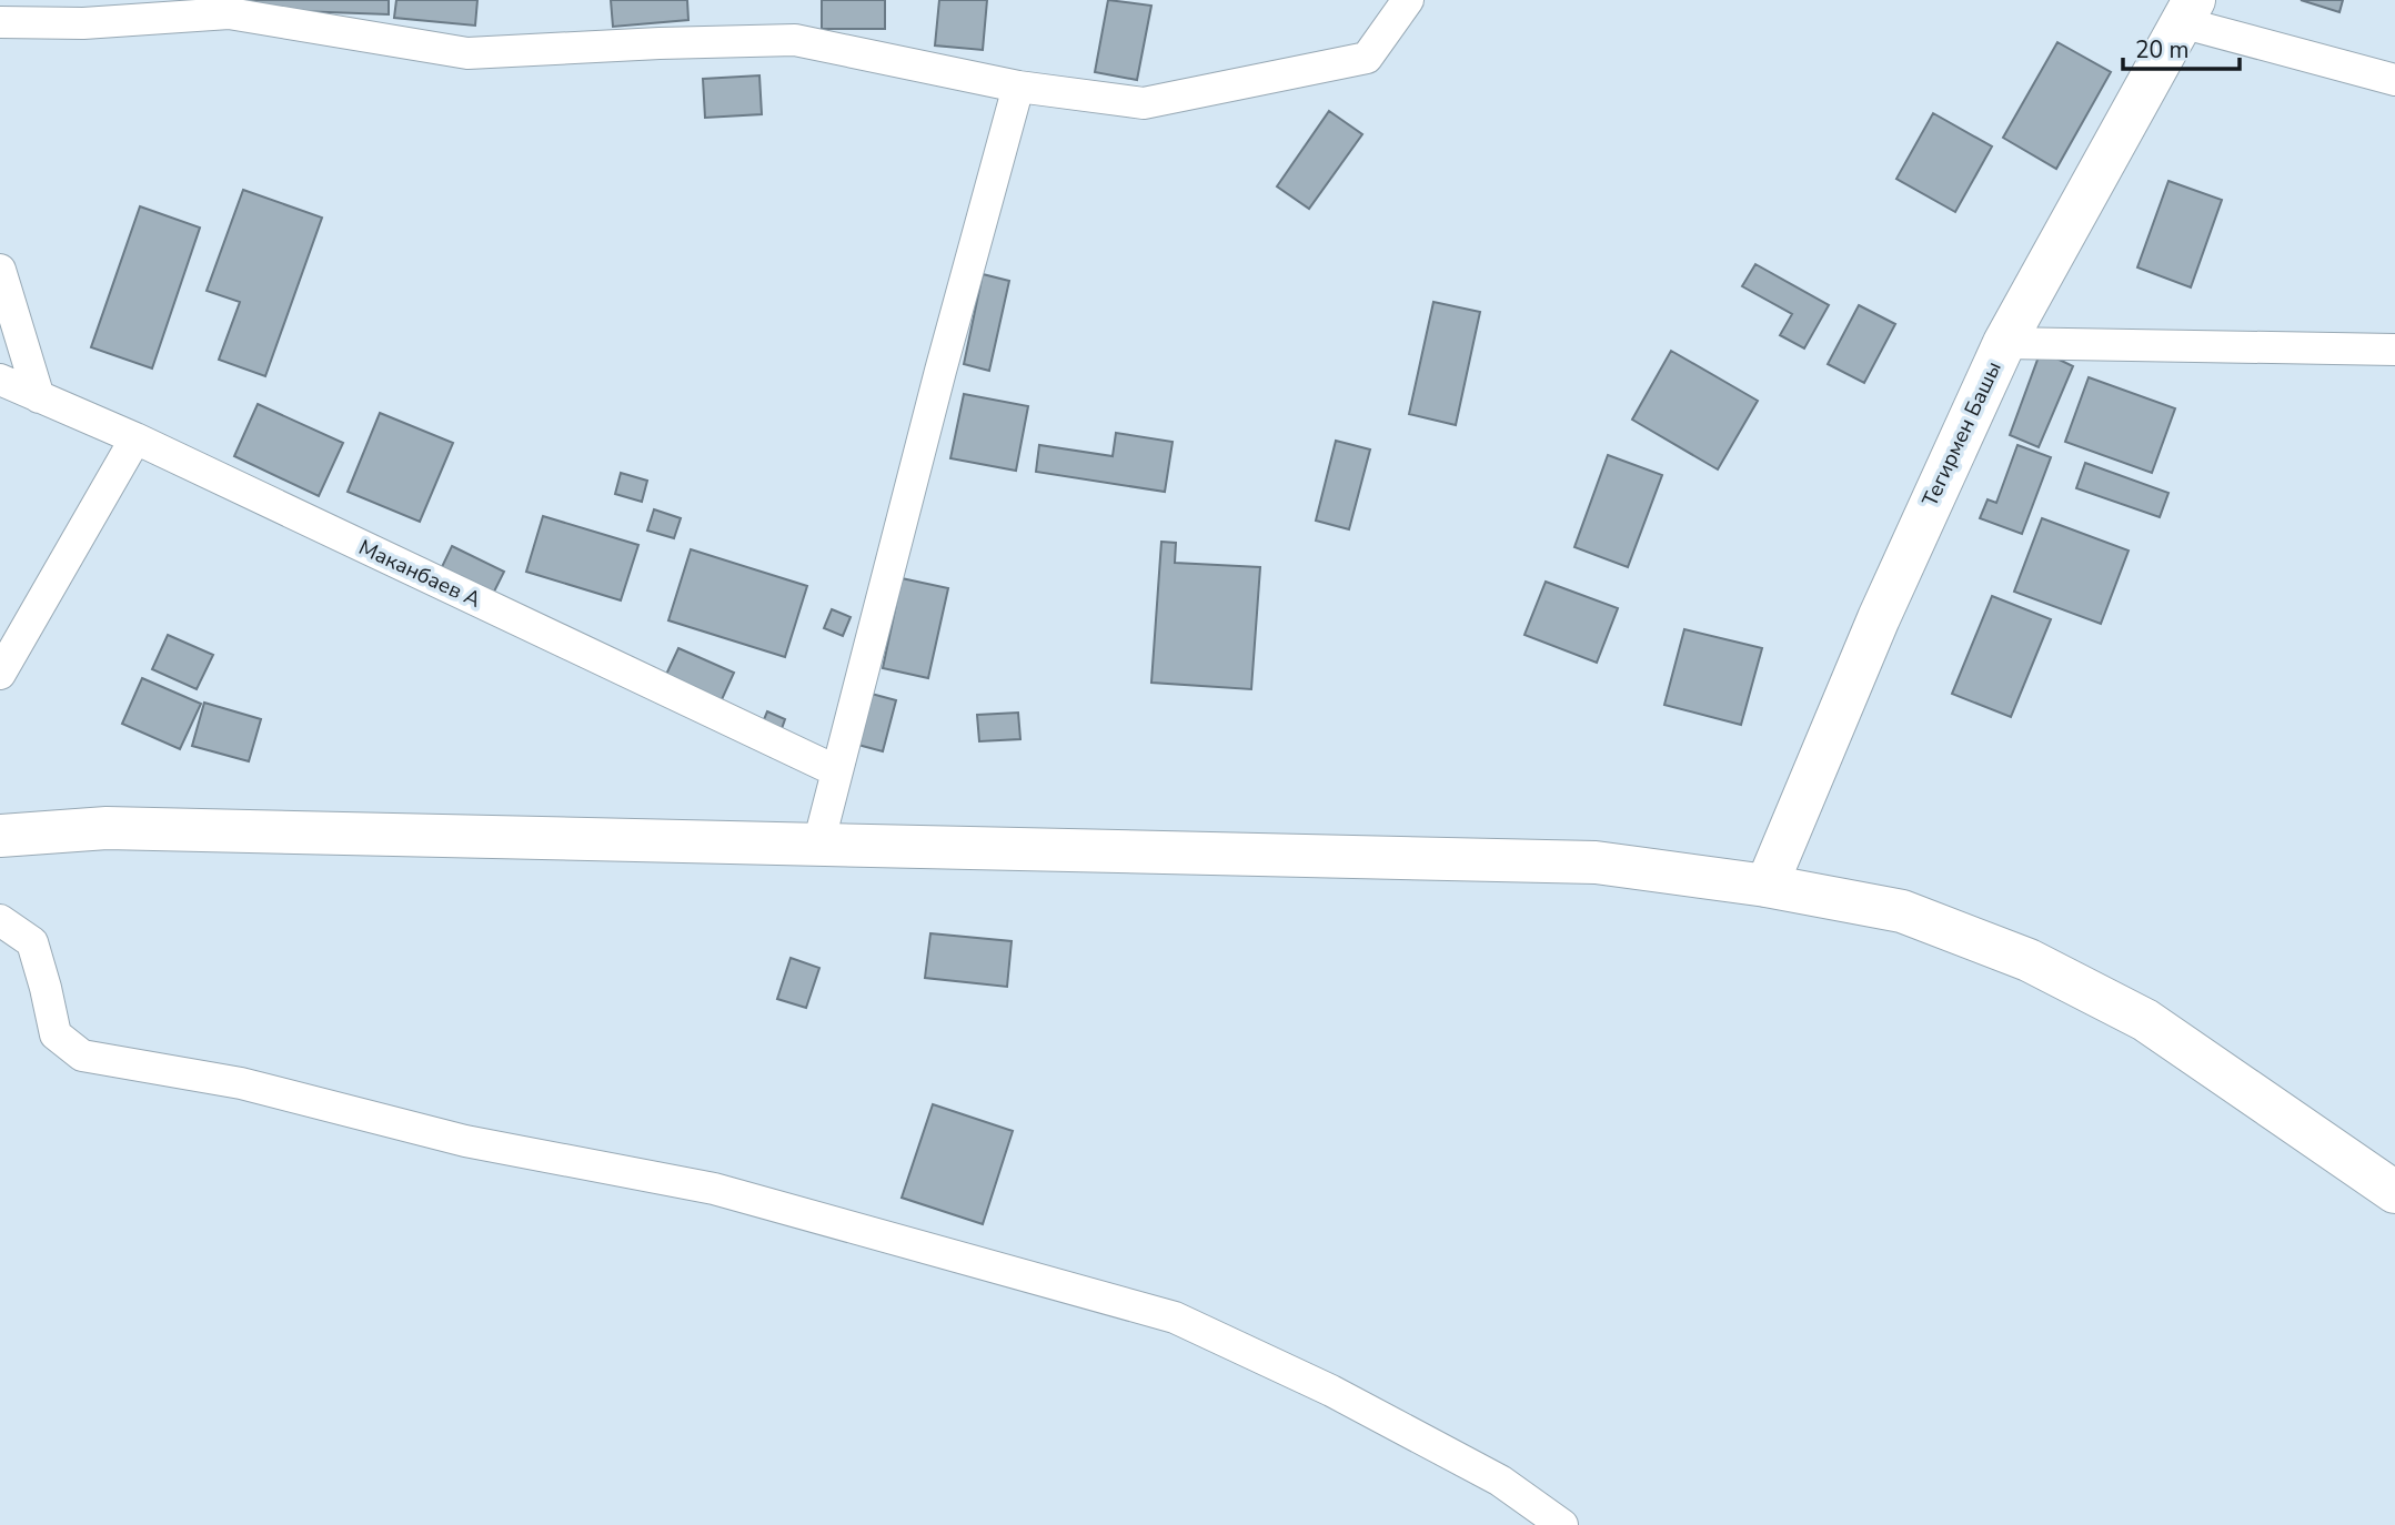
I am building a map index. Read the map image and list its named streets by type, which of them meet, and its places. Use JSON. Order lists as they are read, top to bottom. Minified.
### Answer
{"streets":{"main road":["Тегирмен Башы"],"street":["Маканбаев А"]},"scale_bar":"20 m"}
